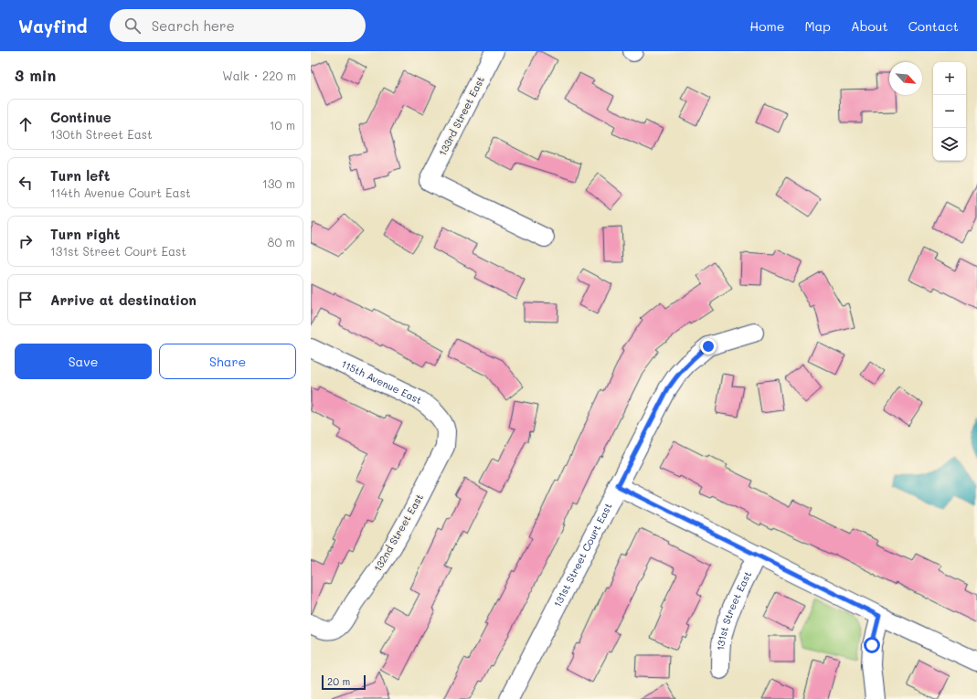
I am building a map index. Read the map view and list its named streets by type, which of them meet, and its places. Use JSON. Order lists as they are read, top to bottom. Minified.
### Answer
{"streets":{"street":["133rd Street East","115th Avenue East","132nd Street East","131st Street Court East","131st Street East"]},"crossings":[["115th Avenue East","132nd Street East"]],"scale_bar":"20 m","north":"bottom right","page":{"header":"Wayfind","search":"Search here","nav":["Home","Map","About","Contact"],"heading":["3 min","Walk · 220 m"],"map_buttons":["+","−"],"list":[["Continue","130th Street East","10 m"],["Turn left","114th Avenue Court East","130 m"],["Turn right","131st Street Court East","80 m"],"Arrive at destination"],"buttons":["Save","Share"],"scale":"20 m"}}
